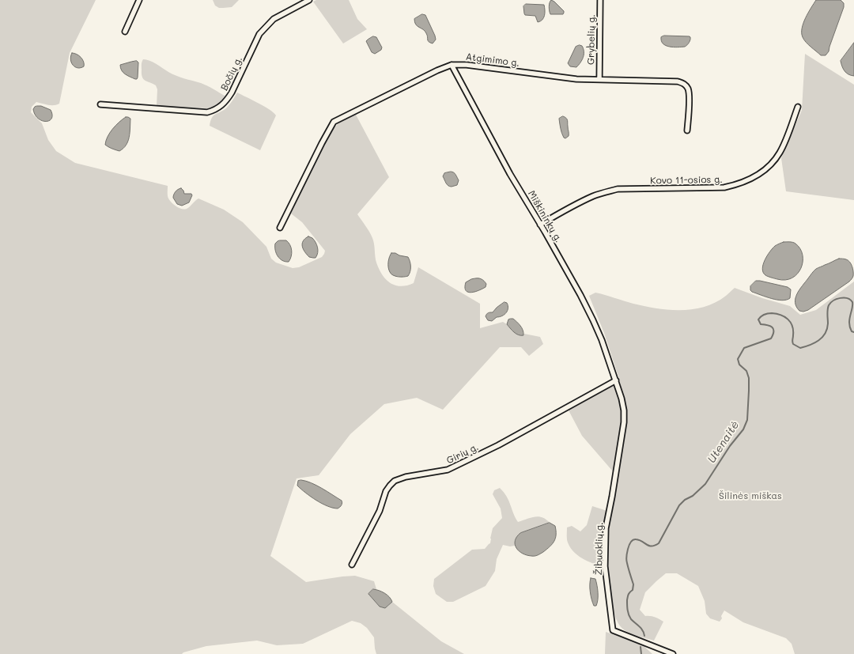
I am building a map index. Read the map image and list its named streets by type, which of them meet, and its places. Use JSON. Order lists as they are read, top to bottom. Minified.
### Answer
{"streets":{"street":["Grybelių g.","Atgimimo g.","Bočių g.","Kovo 11-osios g.","Miškininkų g.","Girių g.","Žibuoklių g."]},"crossings":[["Grybelių g.","Atgimimo g."],["Atgimimo g.","Miškininkų g."],["Kovo 11-osios g.","Miškininkų g."],["Miškininkų g.","Girių g."],["Miškininkų g.","Žibuoklių g."],["Girių g.","Žibuoklių g."]],"water":["Utenaitė"],"parks":["Šilinės miškas"]}
